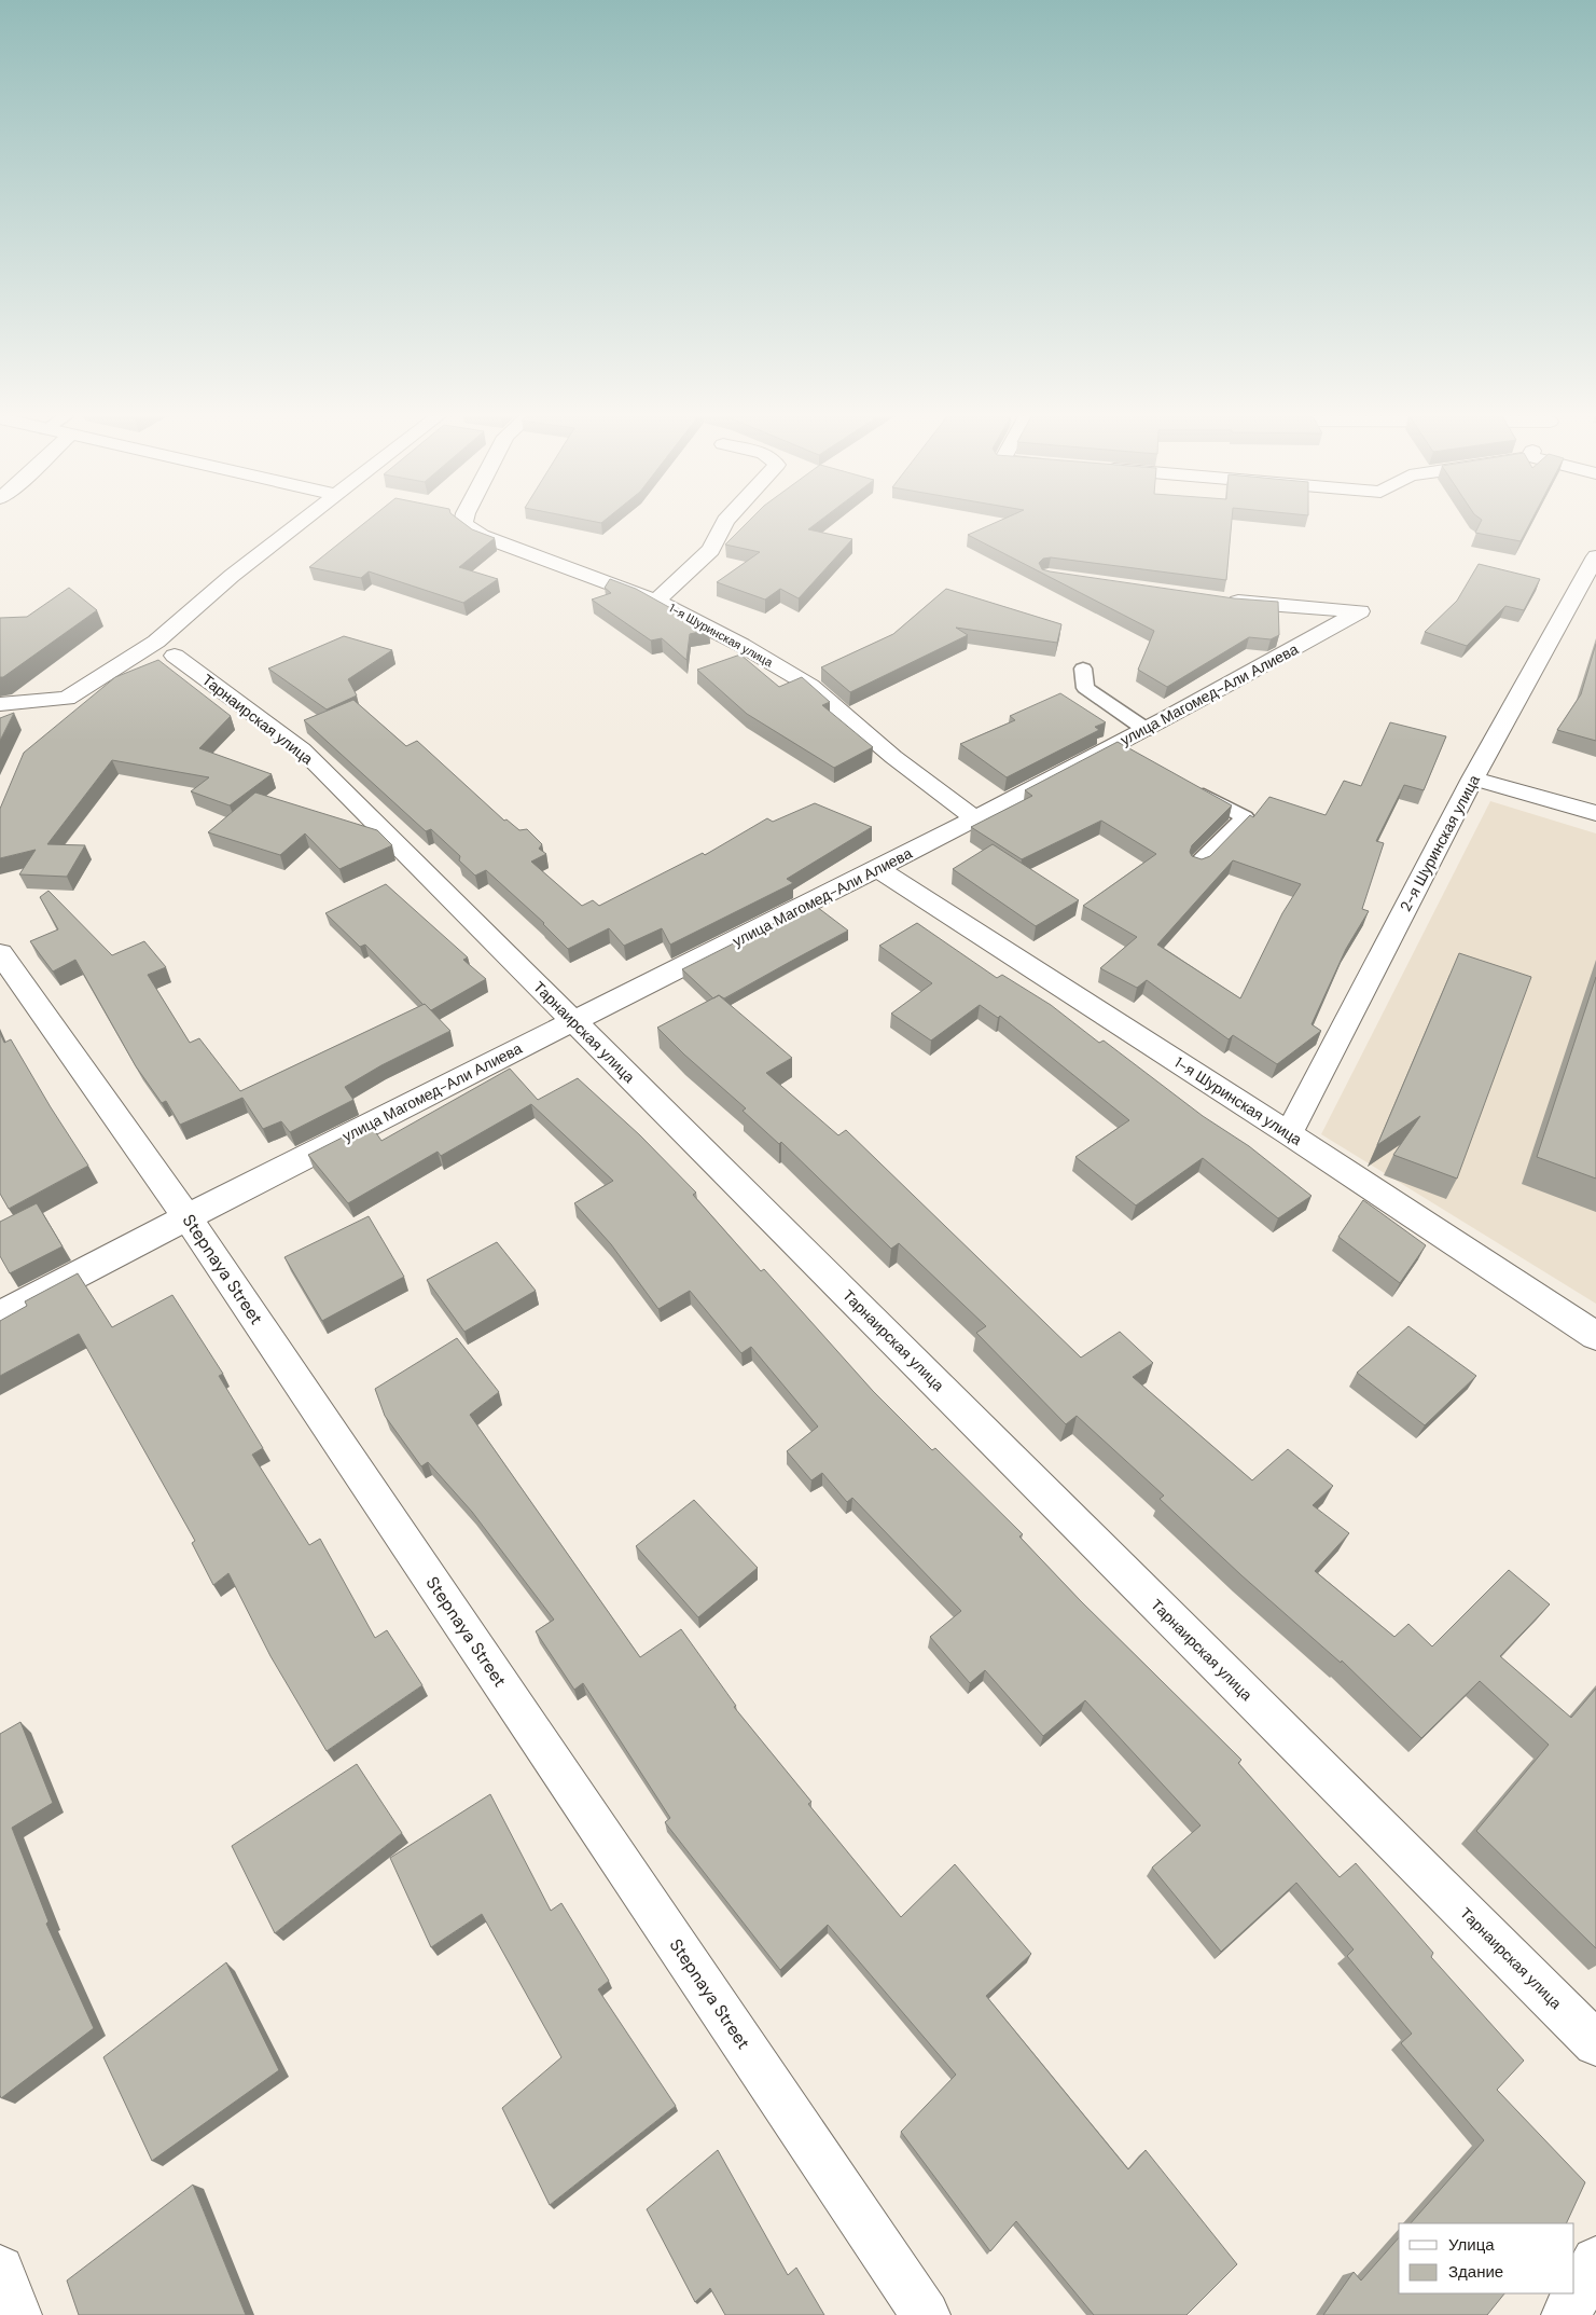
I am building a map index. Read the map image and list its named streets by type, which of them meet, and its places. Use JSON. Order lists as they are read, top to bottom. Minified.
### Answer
{"streets":{"street":["1-я Шуринская улица","улица Магомед-Али Алиева","Тарнаирская улица","2-я Шуринская улица","Stepnaya Street"]},"crossings":[["1-я Шуринская улица","улица Магомед-Али Алиева"],["1-я Шуринская улица","2-я Шуринская улица"],["улица Магомед-Али Алиева","Тарнаирская улица"],["улица Магомед-Али Алиева","Stepnaya Street"]],"legend":["Улица","Здание"]}
